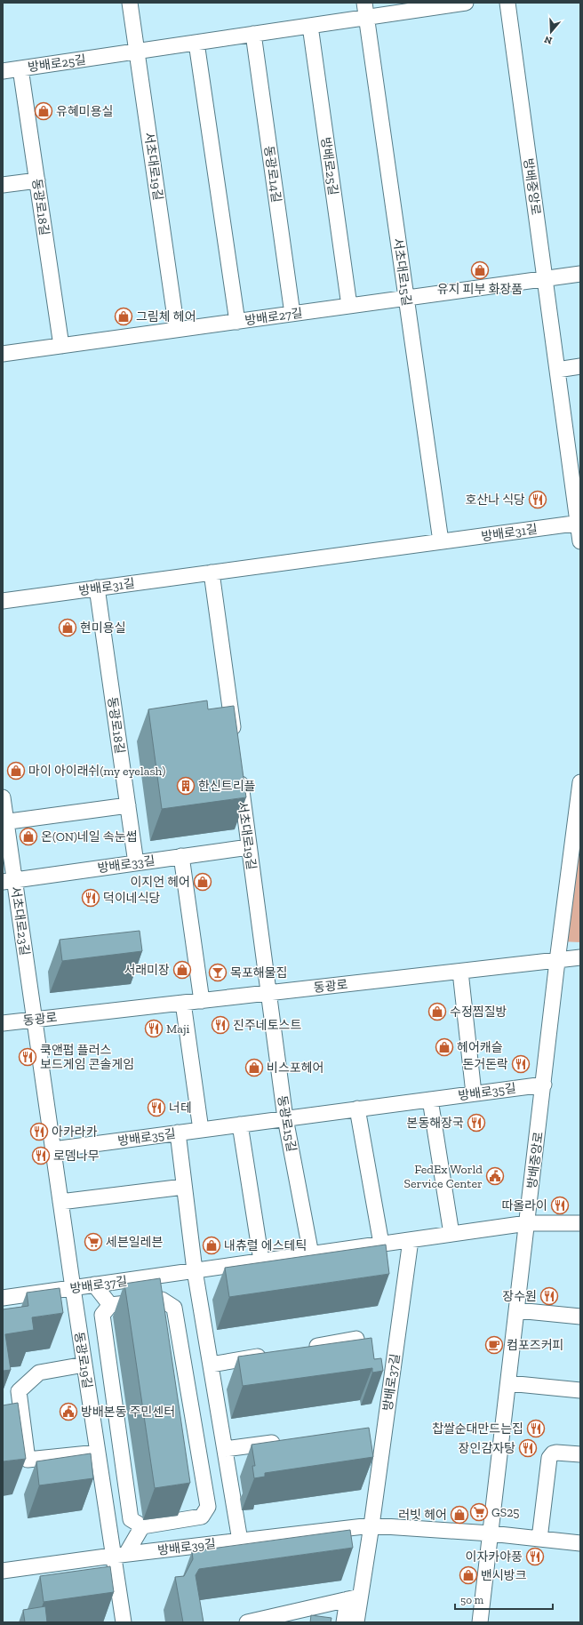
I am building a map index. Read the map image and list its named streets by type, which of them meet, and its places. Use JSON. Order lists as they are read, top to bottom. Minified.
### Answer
{"streets":{"street":["방배로25길","서초대로19길","동광로14길","방배중앙로","동광로18길","서초대로15길","방배로27길","방배로31길","방배로33길","서초대로23길","동광로","방배로35길","동광로15길","방배로37길","동광로19길","방배로39길"]},"crossings":[["방배로25길","서초대로19길"],["방배로25길","동광로14길"],["방배로25길","동광로18길"],["방배로25길","서초대로15길"],["방배로25길","방배로27길"],["서초대로19길","방배로27길"],["서초대로19길","방배로33길"],["서초대로19길","동광로"],["서초대로19길","동광로15길"],["동광로14길","방배로27길"],["방배중앙로","방배로27길"],["방배중앙로","방배로31길"],["방배중앙로","동광로"],["방배중앙로","방배로35길"],["방배중앙로","방배로37길"],["방배중앙로","방배로39길"],["동광로18길","방배로27길"],["동광로18길","방배로31길"],["동광로18길","방배로33길"],["서초대로15길","방배로27길"],["서초대로15길","방배로31길"],["방배로33길","서초대로23길"],["서초대로23길","동광로"],["서초대로23길","동광로19길"],["동광로","동광로15길"],["동광로","동광로19길"],["방배로35길","동광로15길"],["방배로35길","동광로19길"],["동광로15길","방배로37길"],["방배로37길","동광로19길"],["방배로37길","방배로39길"],["동광로19길","방배로39길"]],"places":{"shop":["유혜미용실","유지 피부 화장품","그림체 헤어","현미용실","마이 아이래쉬(my eyelash)","온(ON)네일 속눈썹","이지언 헤어","서래미장","수정찜질방","헤어캐슬","비스포헤어","내츄럴 에스테틱","러빗 헤어","밴시방크"],"restaurant":["호산나 식당","덕이네식당","진주네토스트","Maji","쿡앤펍 플러스 보드게임 콘솔게임","돈거돈락","너테","본동해장국","아카라카","로뎀나무","따올라이","장수원","찹쌀순대만드는집","장인감자탕","이자카야풍"],"building":["한신트리플"],"bar":["목포해물집"],"public building":["FedEx World Service Center","방배본동 주민센터"],"supermarket":["세븐일레븐","GS25"],"cafe":["컴포즈커피"]},"scale_bar":"50 m","north":"bottom"}
